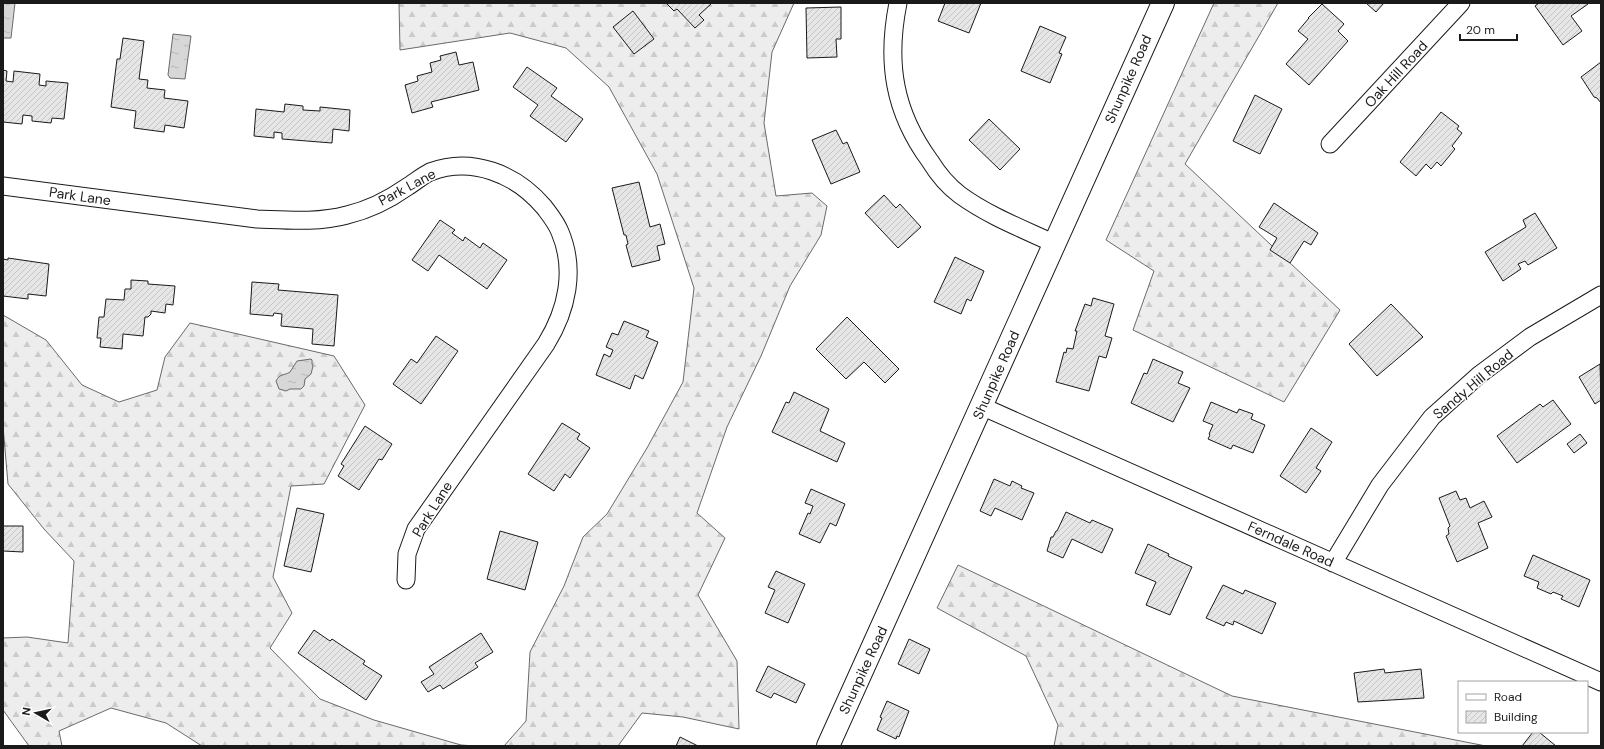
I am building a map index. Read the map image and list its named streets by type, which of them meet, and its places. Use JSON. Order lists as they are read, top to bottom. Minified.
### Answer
{"streets":{"main road":["Shunpike Road"],"street":["Oak Hill Road","Park Lane","Sandy Hill Road","Ferndale Road"]},"crossings":[["Shunpike Road","Ferndale Road"],["Sandy Hill Road","Ferndale Road"]],"legend":["Road","Building"],"scale_bar":"20 m","north":"left"}
